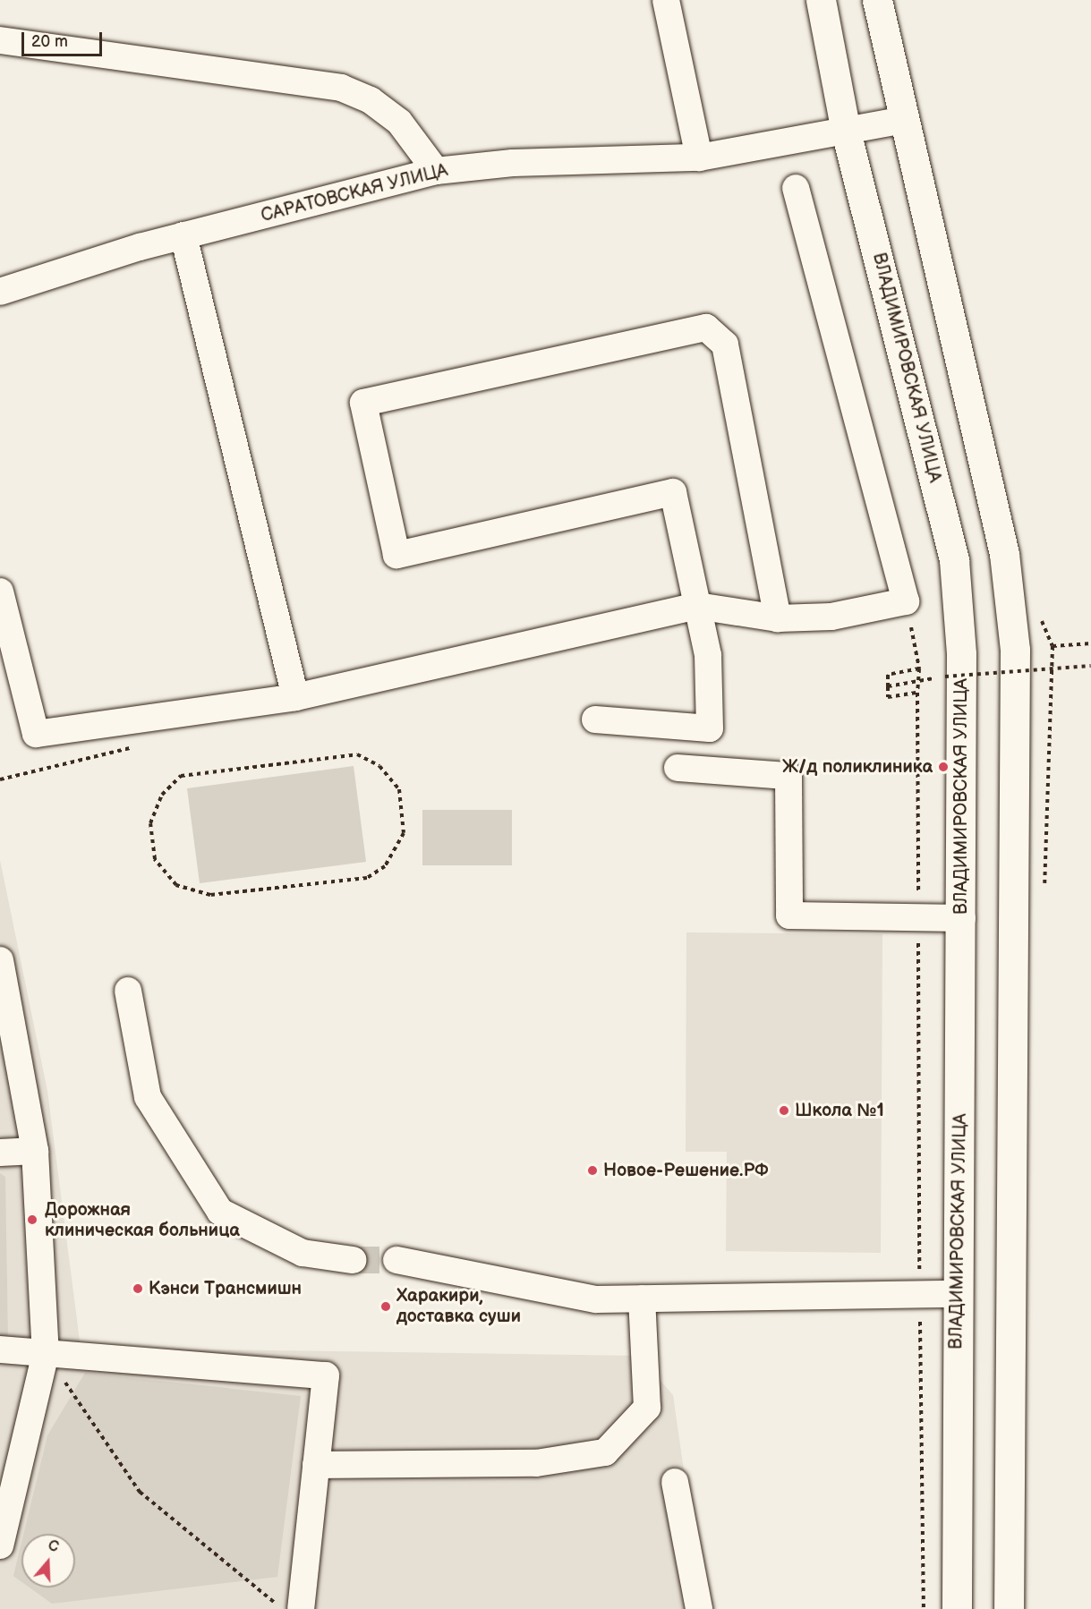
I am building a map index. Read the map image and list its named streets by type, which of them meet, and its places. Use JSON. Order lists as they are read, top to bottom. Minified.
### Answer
{"streets":{"main road":["ВЛАДИМИРОВСКАЯ УЛИЦА"],"street":["САРАТОВСКАЯ УЛИЦА"]},"crossings":[["САРАТОВСКАЯ УЛИЦА","ВЛАДИМИРОВСКАЯ УЛИЦА"]],"places":["Ж/д поликлиника","Школа №1","Новое-Решение.РФ","Дорожная клиническая больница","Кэнси Трансмишн","Харакири, доставка суши"],"scale_bar":"20 m","north":"top"}
